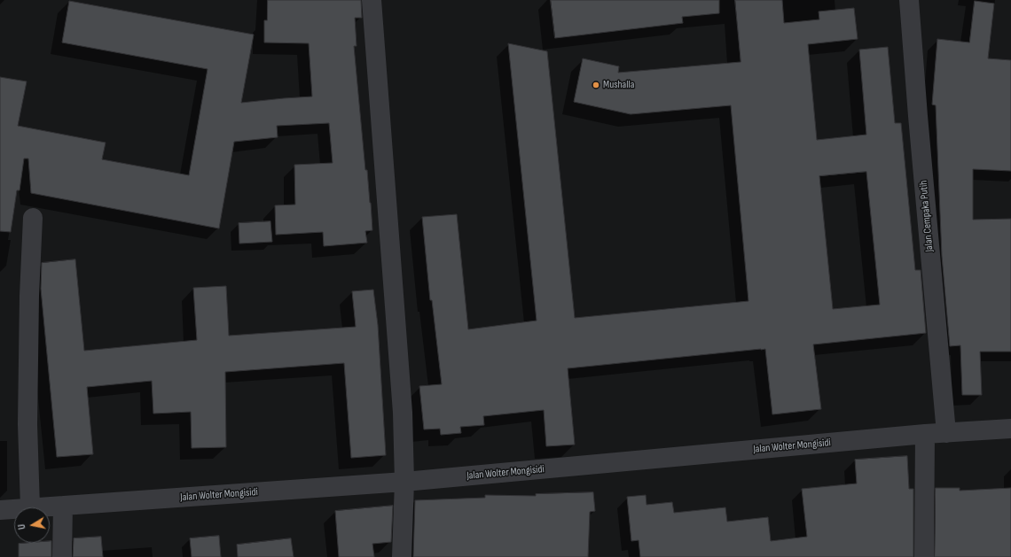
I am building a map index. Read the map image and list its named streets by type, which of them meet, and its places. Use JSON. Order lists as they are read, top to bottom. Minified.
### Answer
{"streets":{"street":["Jalan Cempaka Putih","Jalan Wolter Mongisidi"]},"crossings":[["Jalan Cempaka Putih","Jalan Wolter Mongisidi"]],"places":["Mushalla"],"north":"left"}
